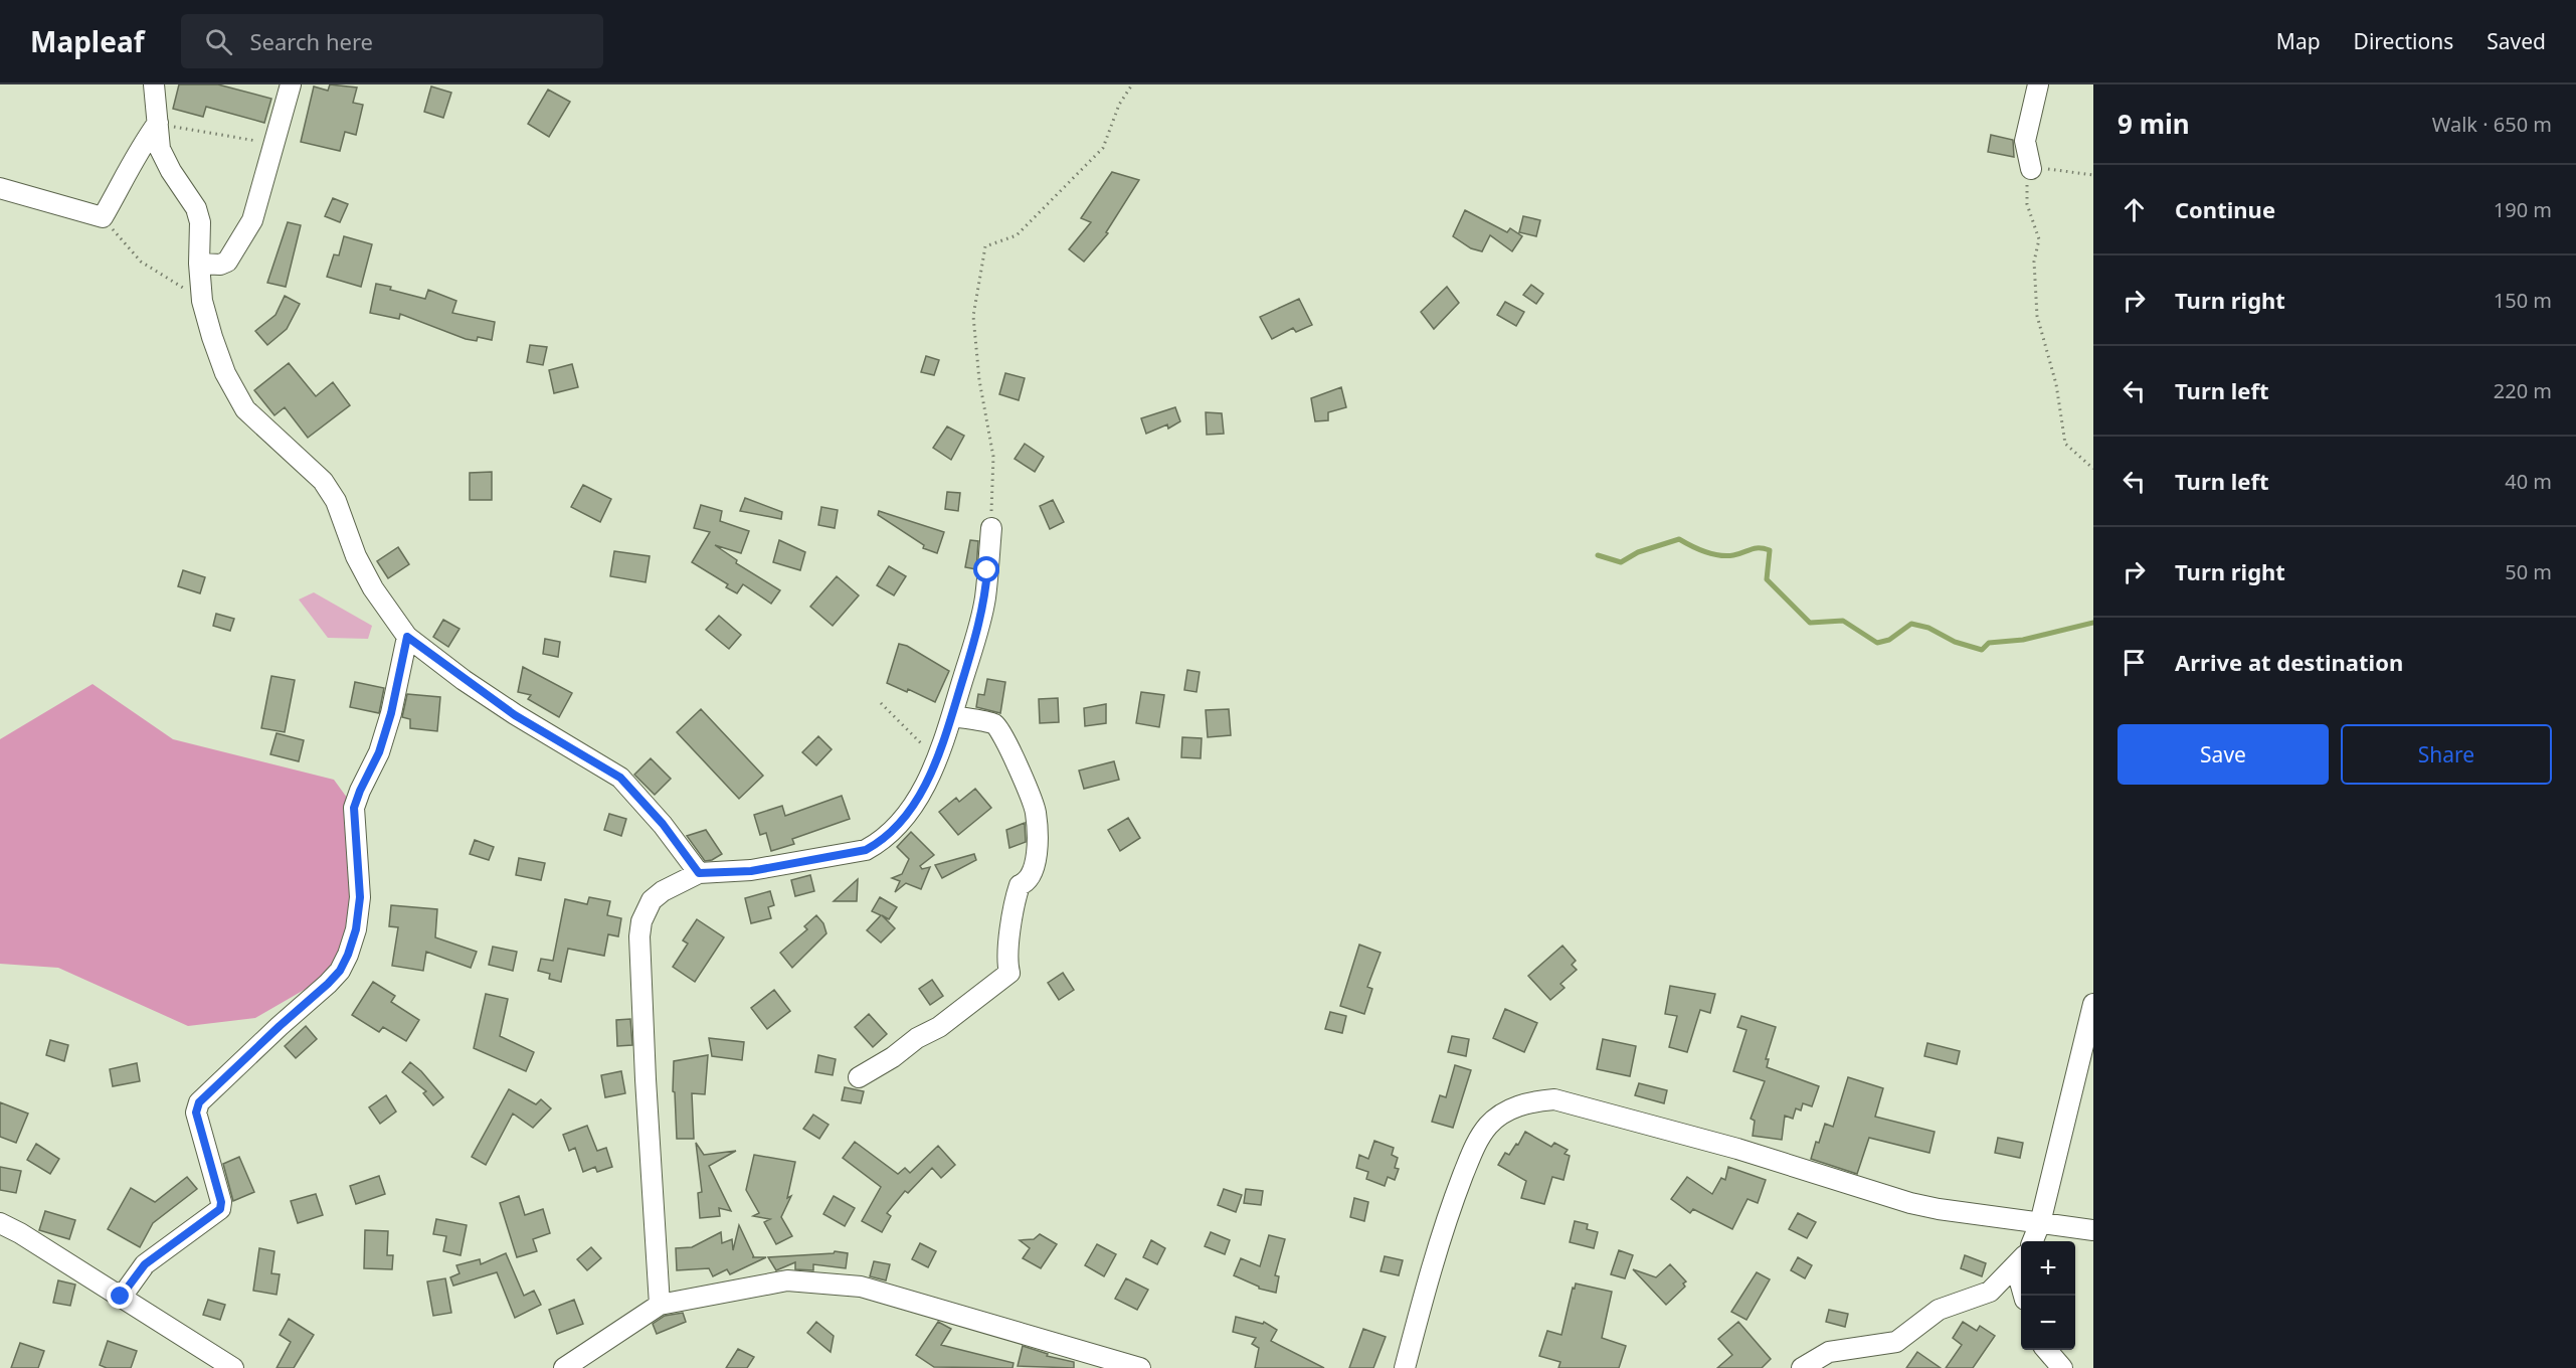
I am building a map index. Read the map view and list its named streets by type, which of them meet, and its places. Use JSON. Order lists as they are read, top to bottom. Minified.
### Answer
{"page":{"header":"Mapleaf","search":"Search here","nav":["Map","Directions","Saved"],"heading":["9 min","Walk · 650 m"],"list":[["Continue","190 m"],["Turn right","150 m"],["Turn left","220 m"],["Turn left","40 m"],["Turn right","50 m"],"Arrive at destination"],"buttons":["Save","Share"],"map_buttons":["+","−"]}}
